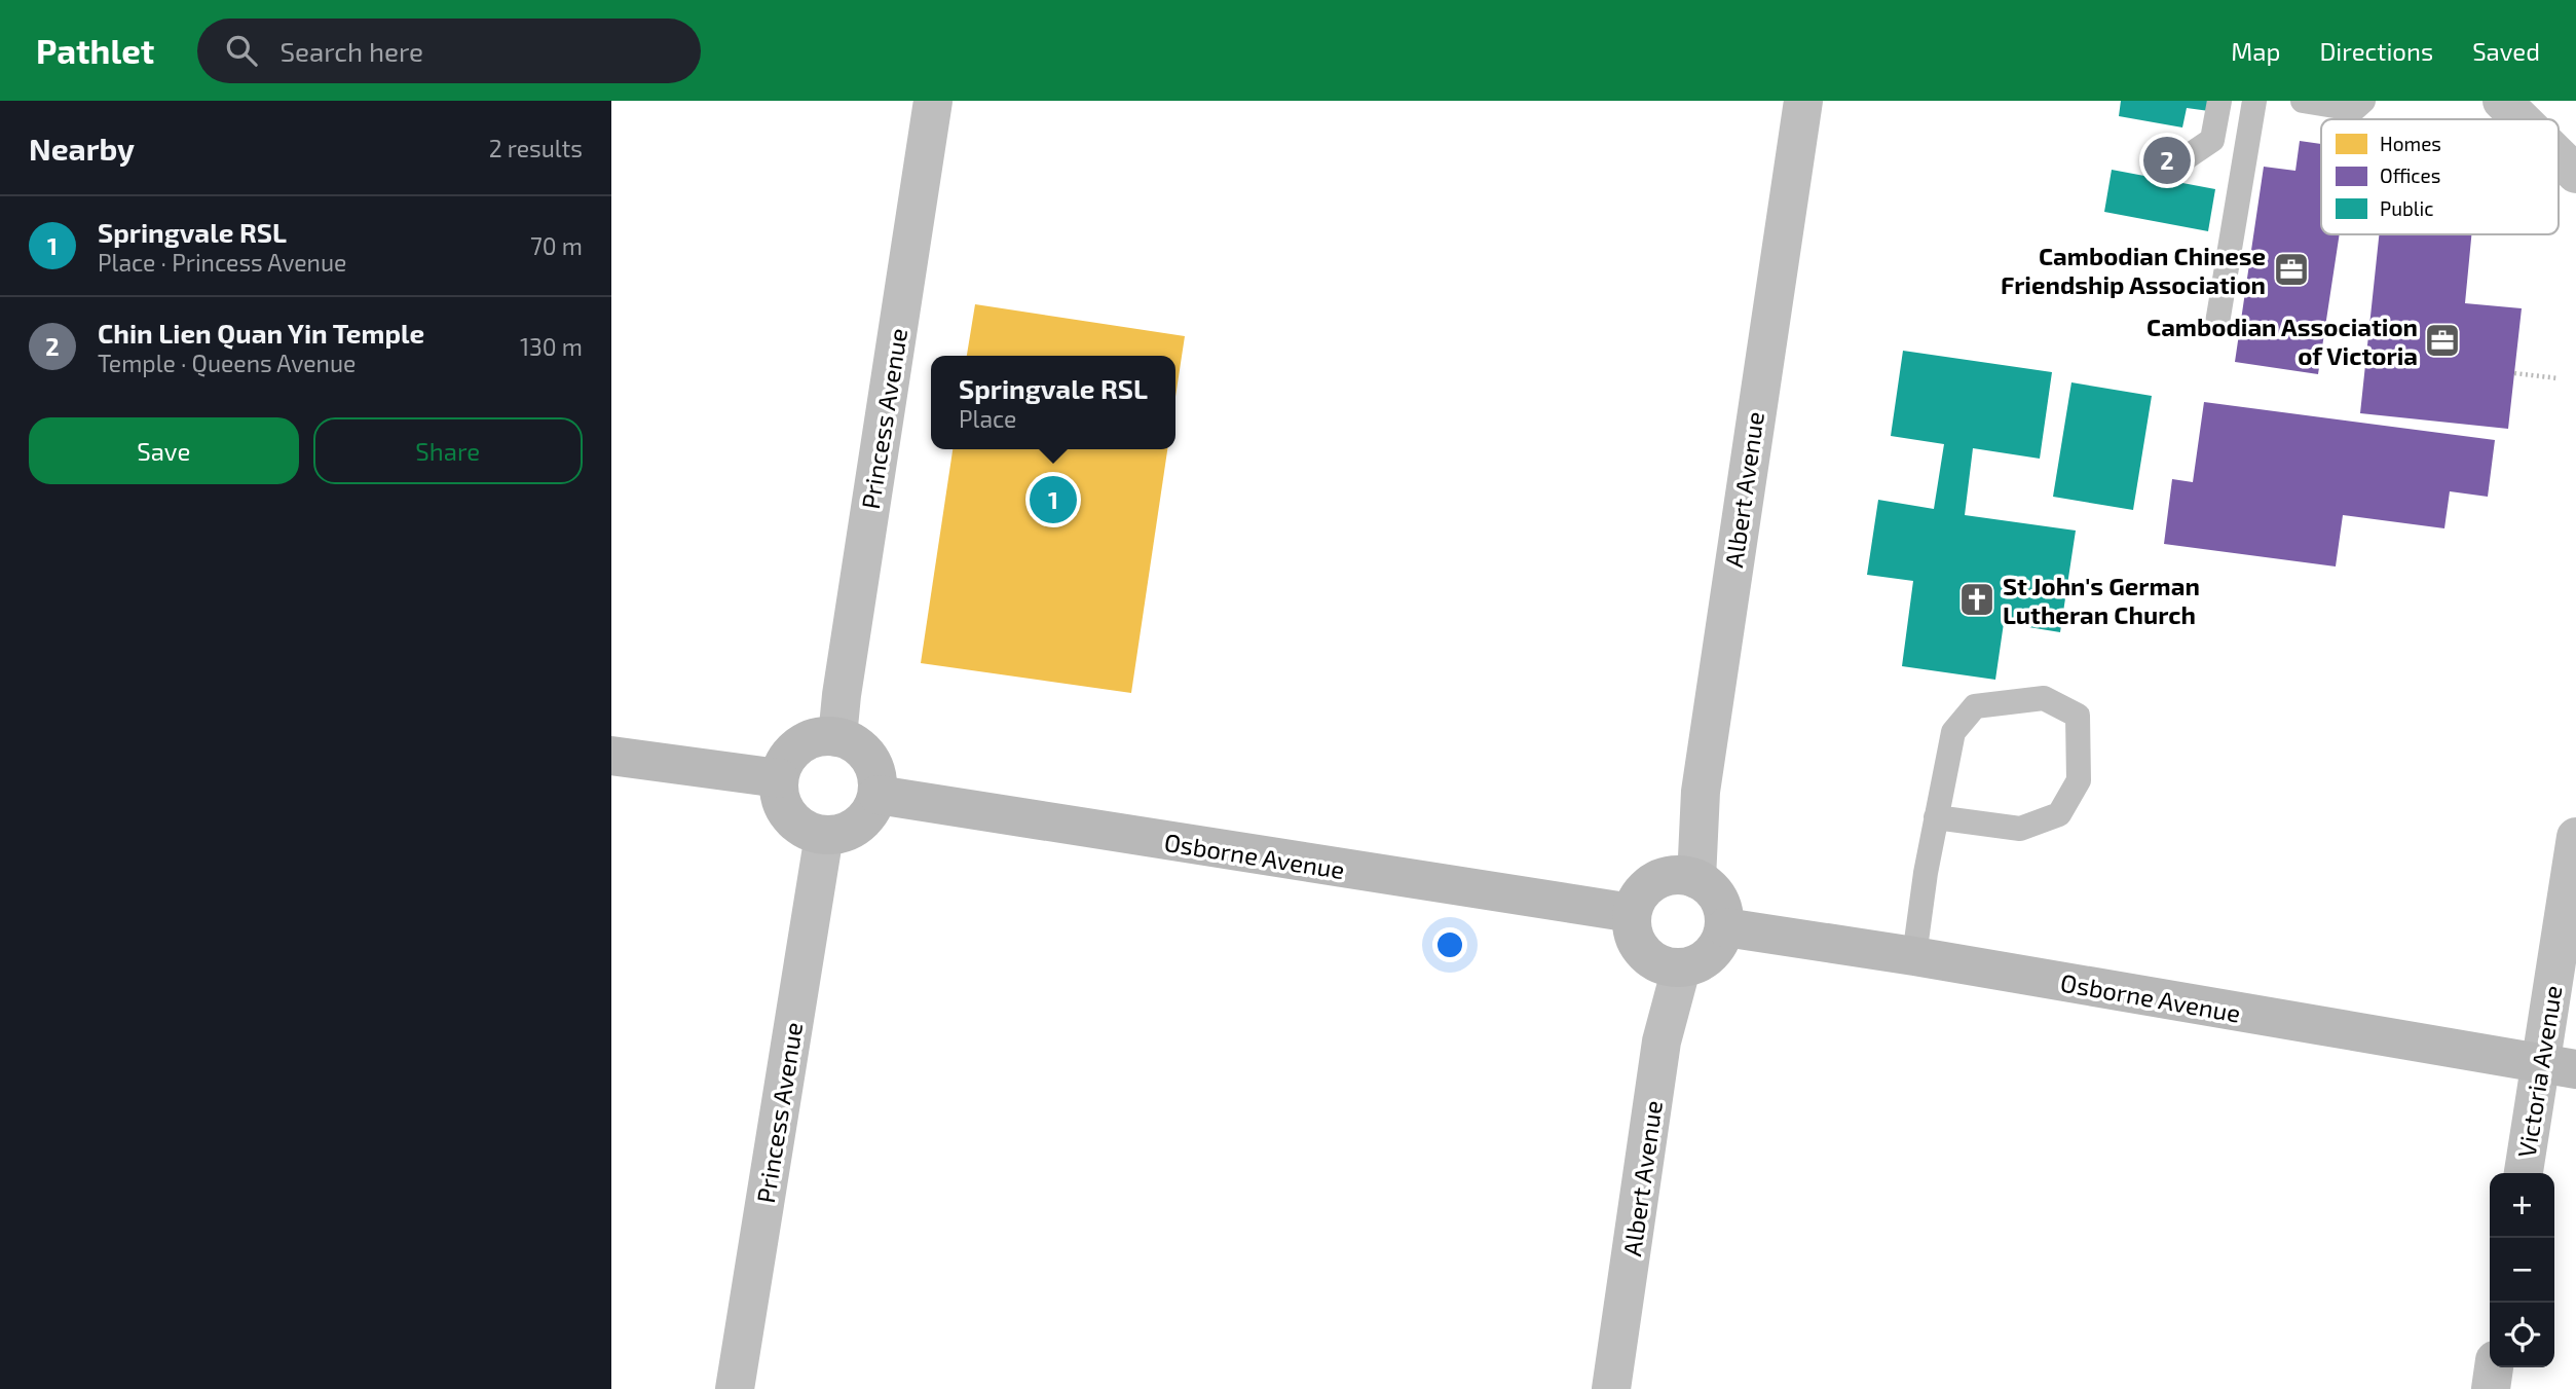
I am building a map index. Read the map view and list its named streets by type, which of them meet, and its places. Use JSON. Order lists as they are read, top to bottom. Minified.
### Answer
{"streets":{"main road":["Osborne Avenue"],"street":["Princess Avenue","Albert Avenue","Victoria Avenue"]},"crossings":[["Princess Avenue","Osborne Avenue"],["Albert Avenue","Osborne Avenue"],["Osborne Avenue","Victoria Avenue"]],"places":{"office":["Cambodian Chinese Friendship Association","Cambodian Association of Victoria"],"church":["St John's German Lutheran Church"]},"legend":["Homes","Offices","Public"],"page":{"header":"Pathlet","search":"Search here","nav":["Map","Directions","Saved"],"heading":["Nearby","2 results"],"pins":["2","1"],"list":[{"mark":"1","name":"Springvale RSL","note":"Place · Princess Avenue","value":"70 m"},{"mark":"2","name":"Chin Lien Quan Yin Temple","note":"Temple · Queens Avenue","value":"130 m"}],"popup":["Springvale RSL","Place"],"buttons":["Save","Share"],"map_buttons":["+","−"]}}
